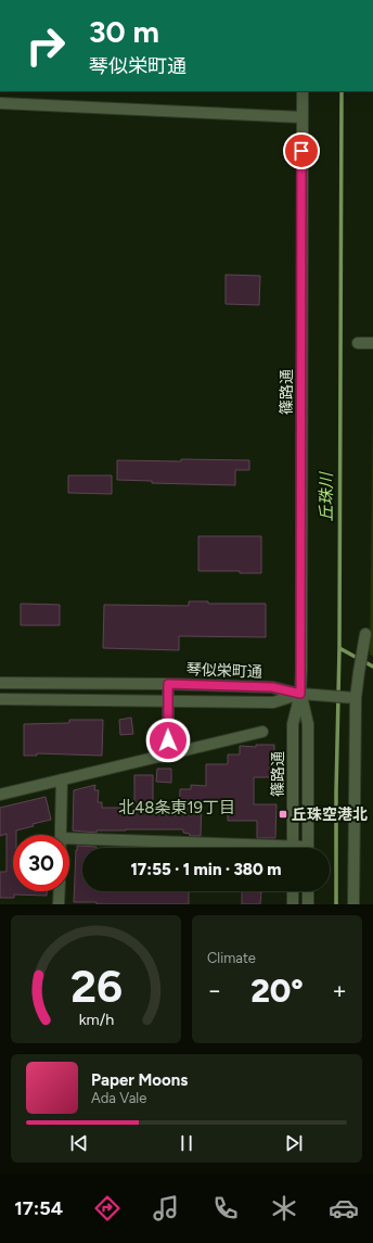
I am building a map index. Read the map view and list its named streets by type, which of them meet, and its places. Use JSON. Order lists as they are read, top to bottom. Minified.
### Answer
{"streets":{"street":["篠路通","琴似栄町通"]},"crossings":[["篠路通","琴似栄町通"]],"districts":["北48条東19丁目"],"water":["丘珠川"],"places":{"transit":["丘珠空港北"]},"page":{"turn":["30 m","琴似栄町通"],"limit":"30","trip":"17:55 · 1 min · 380 m","tile":"Climate","heat":["−","20°","+"],"song":["Paper Moons","Ada Vale"],"tabs":"17:54","gauge":["26","km/h"]}}
